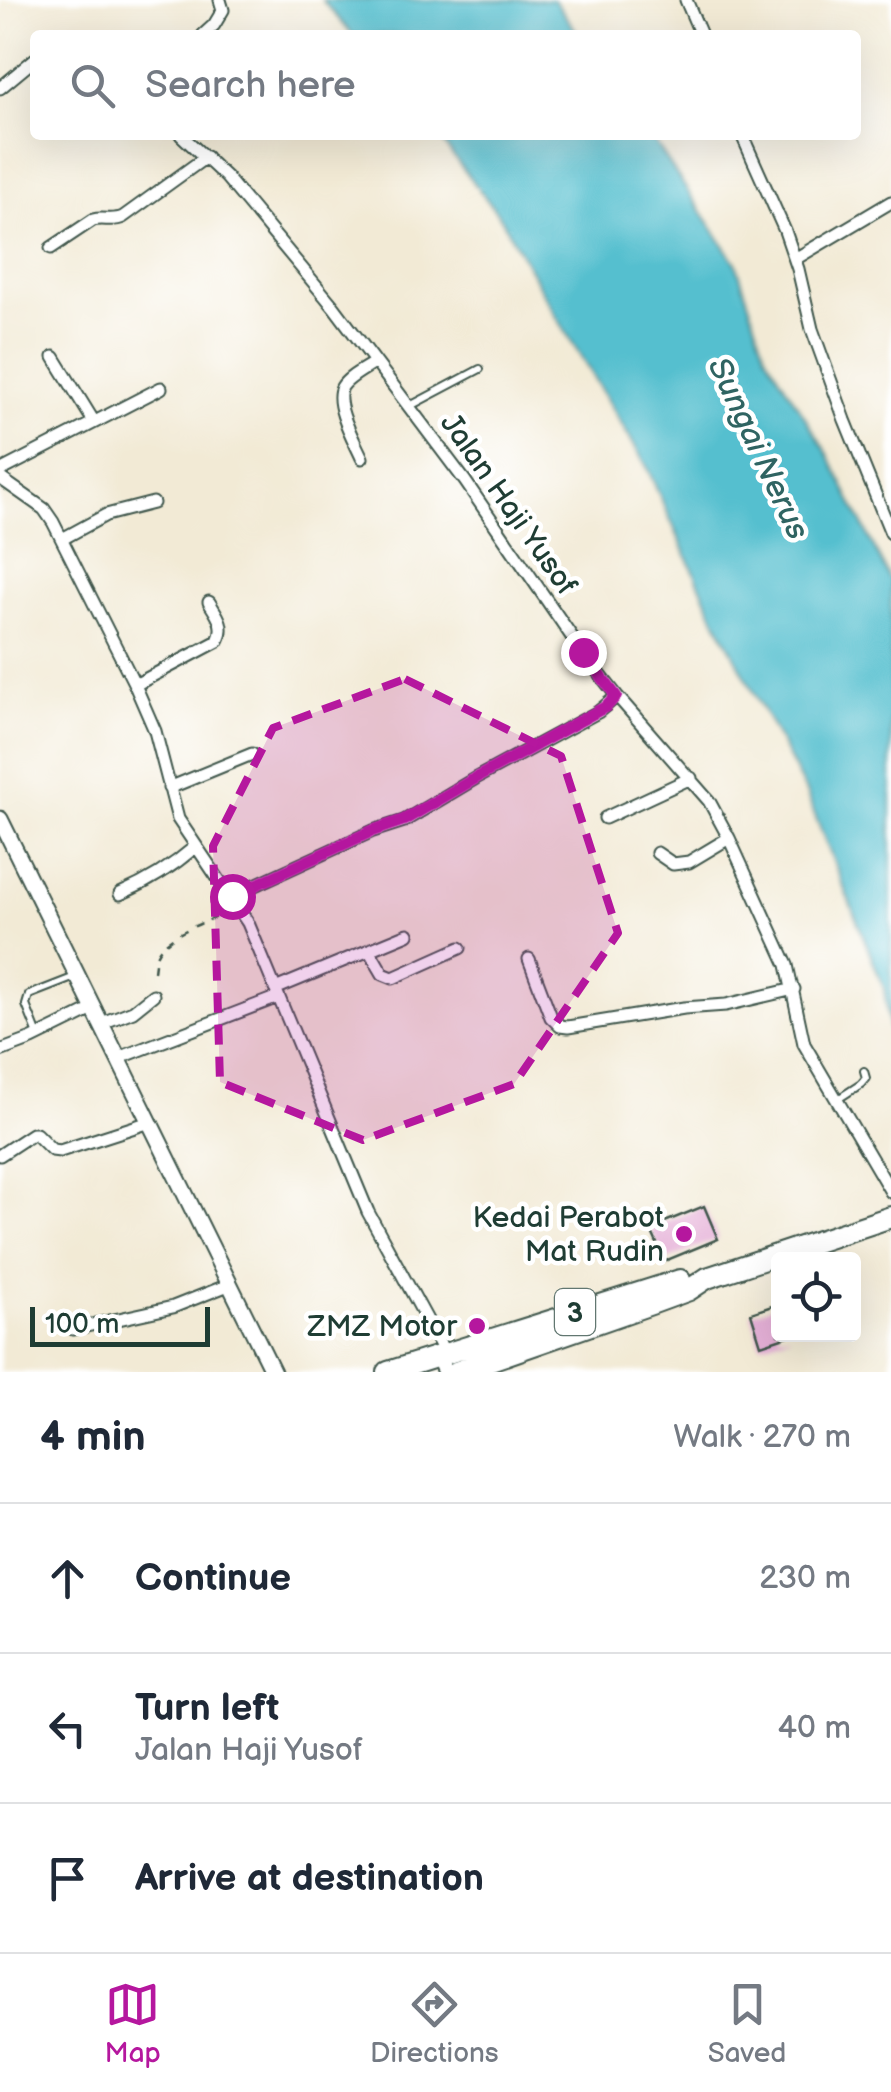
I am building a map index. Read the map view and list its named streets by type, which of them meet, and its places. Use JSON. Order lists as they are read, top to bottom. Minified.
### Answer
{"streets":{"highway":["3"],"street":["Jalan Haji Yusof"]},"water":["Sungai Nerus"],"places":["Kedai Perabot Mat Rudin","ZMZ Motor"],"scale_bar":"100 m","page":{"search":"Search here","scale":"100 m","heading":["4 min","Walk · 270 m"],"list":[["Continue","230 m"],["Turn left","Jalan Haji Yusof","40 m"],"Arrive at destination"],"nav":["Map","Directions","Saved"]}}
